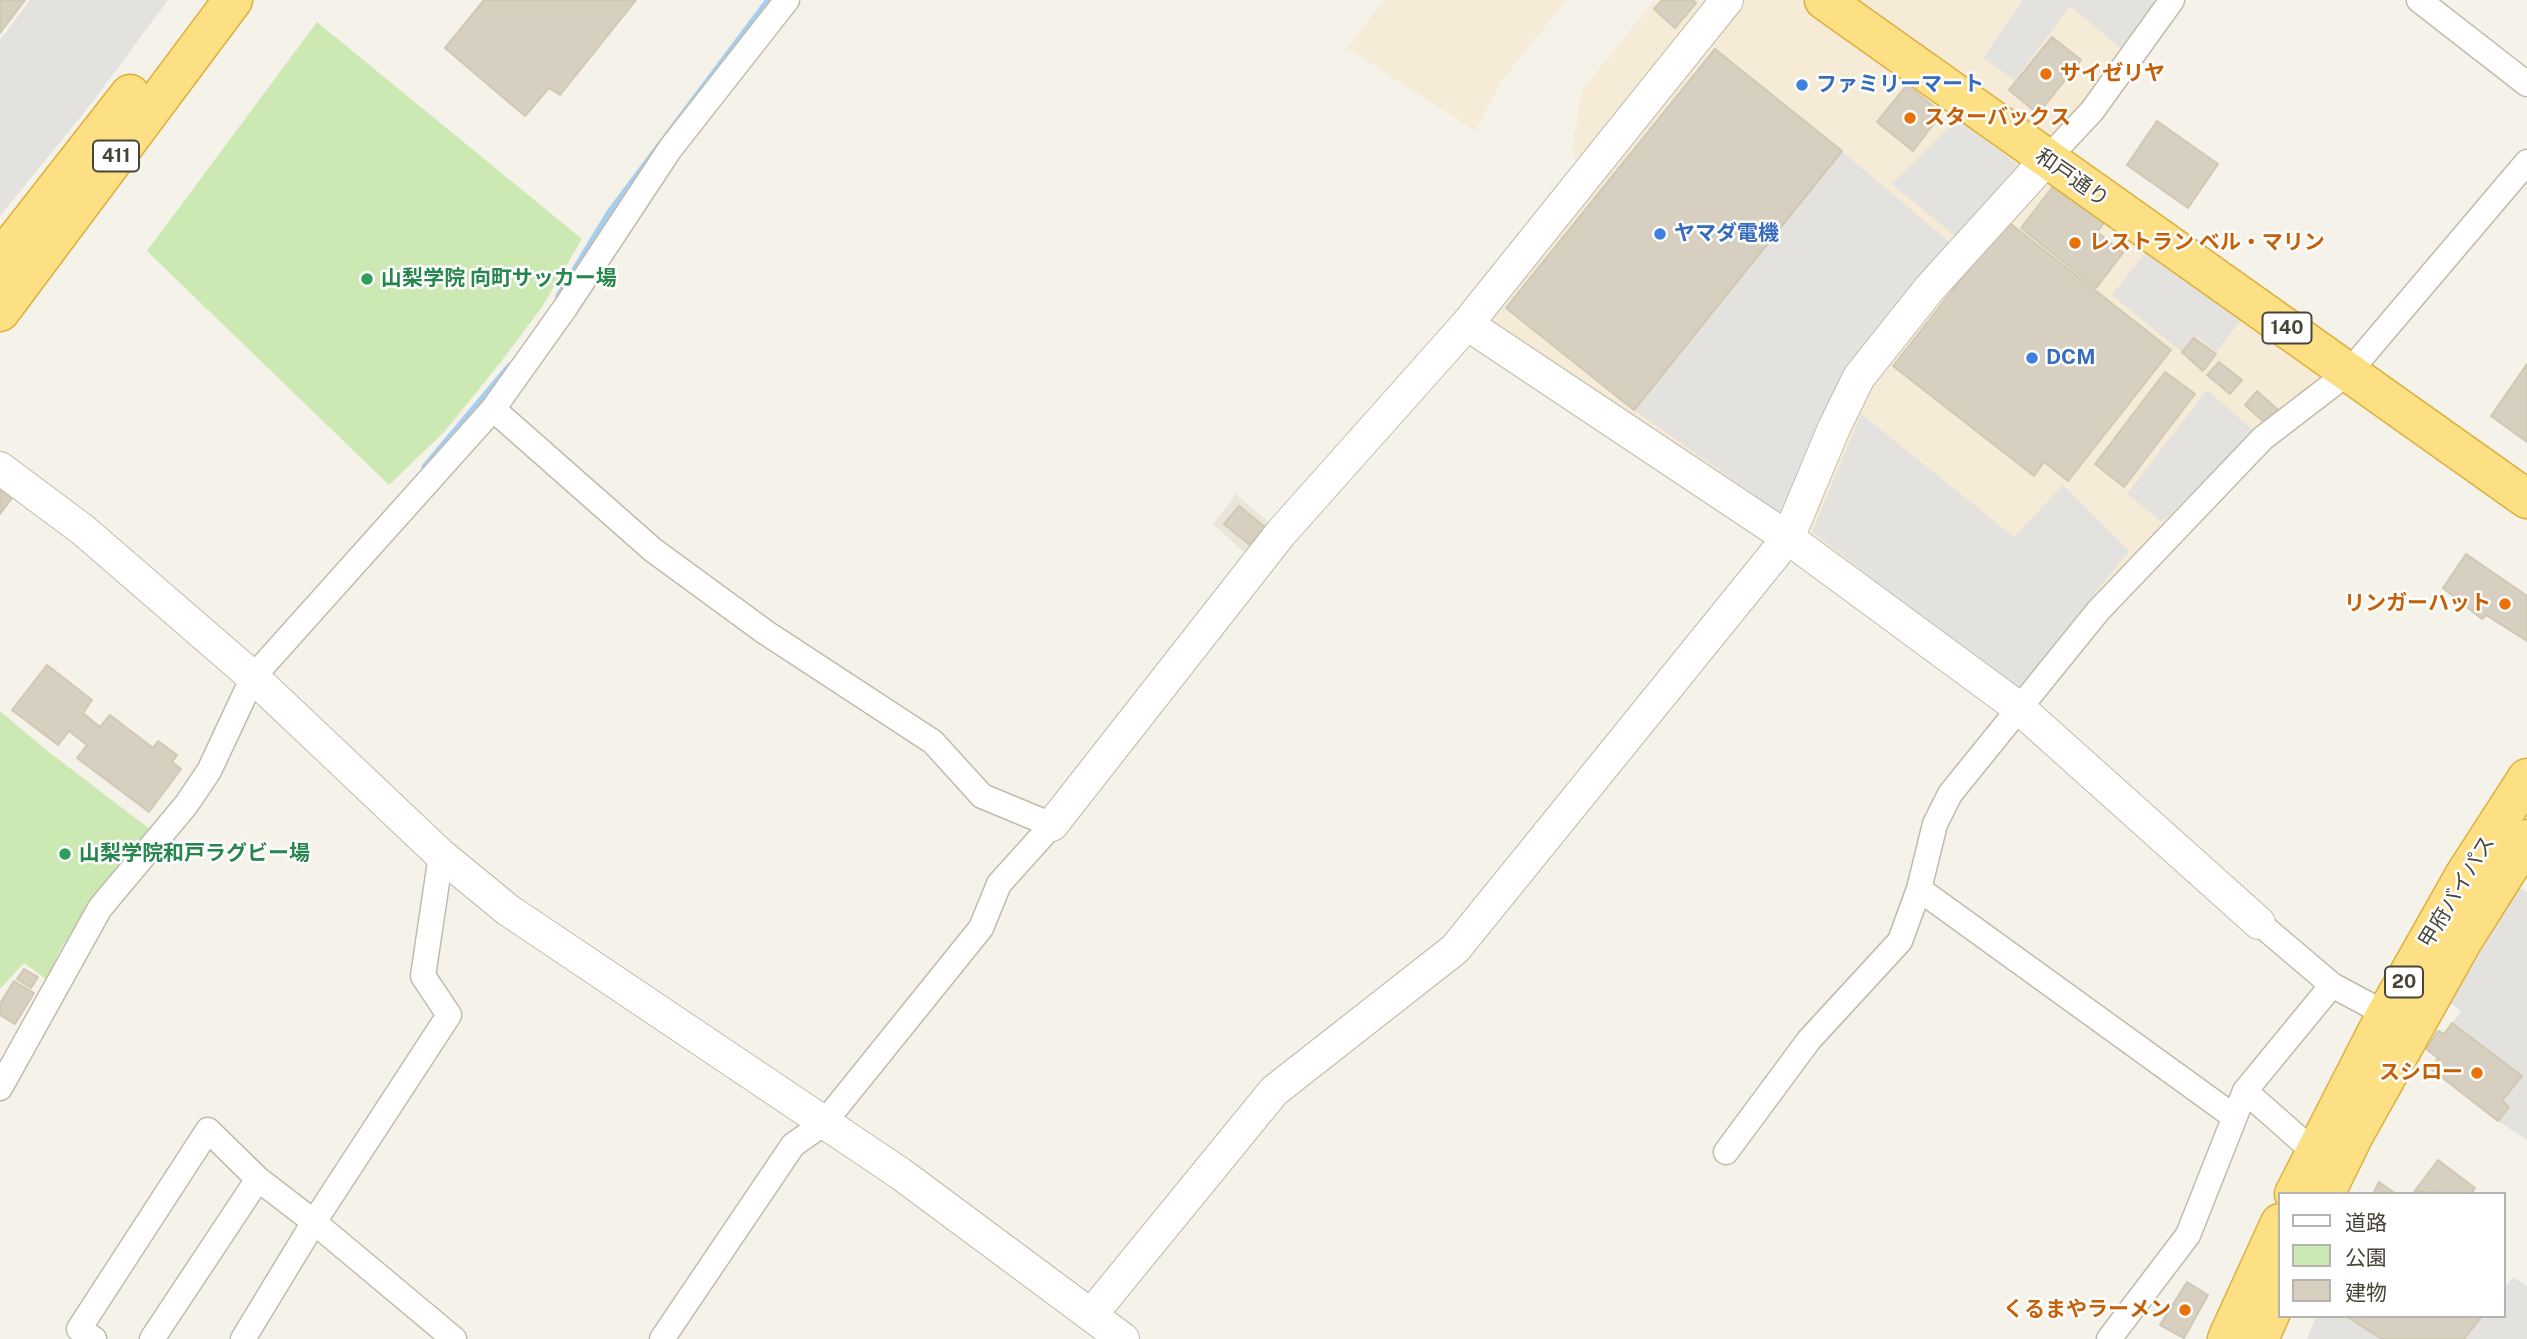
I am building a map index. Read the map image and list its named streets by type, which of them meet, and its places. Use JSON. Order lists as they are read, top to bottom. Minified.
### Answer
{"streets":{"highway":["411","和戸通り","140","甲府バイパス","20"]},"places":["サイゼリヤ","ファミリーマート","スターバックス","ヤマダ電機","レストラン ベル・マリン","山梨学院 向町サッカー場","DCM","リンガーハット","山梨学院和戸ラグビー場","スシロー","くるまやラーメン"],"legend":["道路","公園","建物"]}
